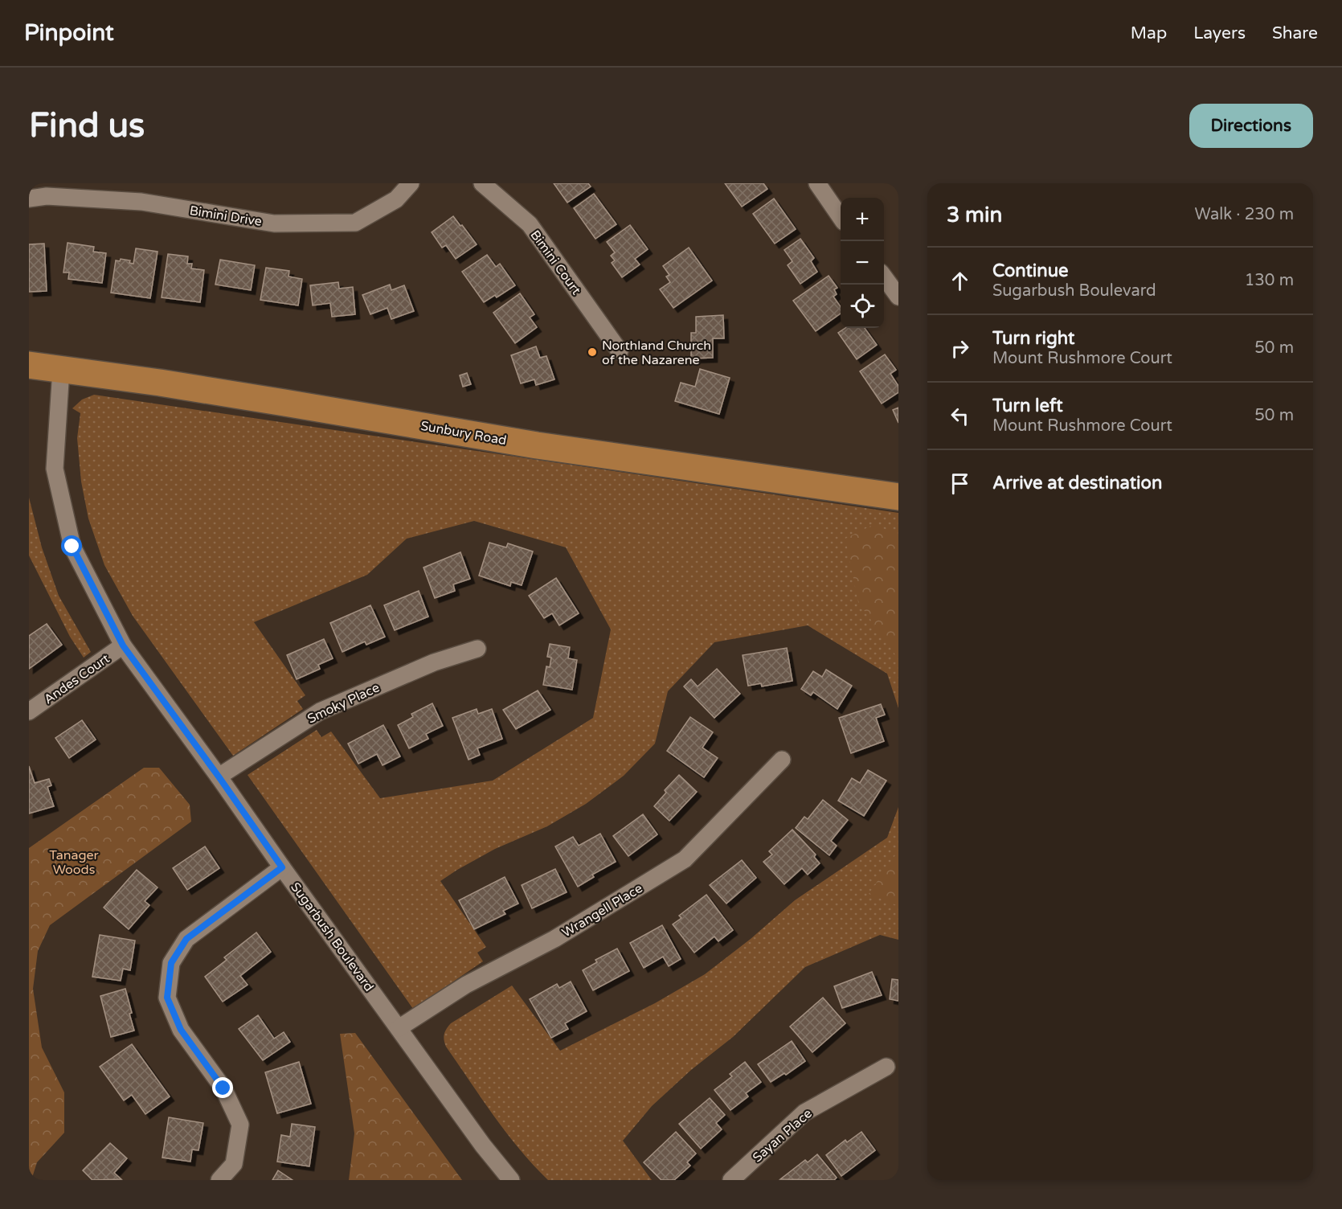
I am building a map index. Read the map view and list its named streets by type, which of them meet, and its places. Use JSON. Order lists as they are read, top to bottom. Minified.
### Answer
{"streets":{"main road":["Sunbury Road"],"street":["Bimini Drive","Bimini Court","Andes Court","Smoky Place","Wrangell Place","Sugarbush Boulevard","Sayan Place"]},"crossings":[["Sunbury Road","Sugarbush Boulevard"],["Andes Court","Sugarbush Boulevard"],["Smoky Place","Sugarbush Boulevard"],["Wrangell Place","Sugarbush Boulevard"]],"parks":["Tanager Woods"],"places":["Northland Church of the Nazarene"],"page":{"header":"Pinpoint","nav":["Map","Layers","Share"],"buttons":"Directions","title":"Find us","heading":["3 min","Walk · 230 m"],"map_buttons":["+","−"],"list":[["Continue","Sugarbush Boulevard","130 m"],["Turn right","Mount Rushmore Court","50 m"],["Turn left","Mount Rushmore Court","50 m"],"Arrive at destination"]}}
